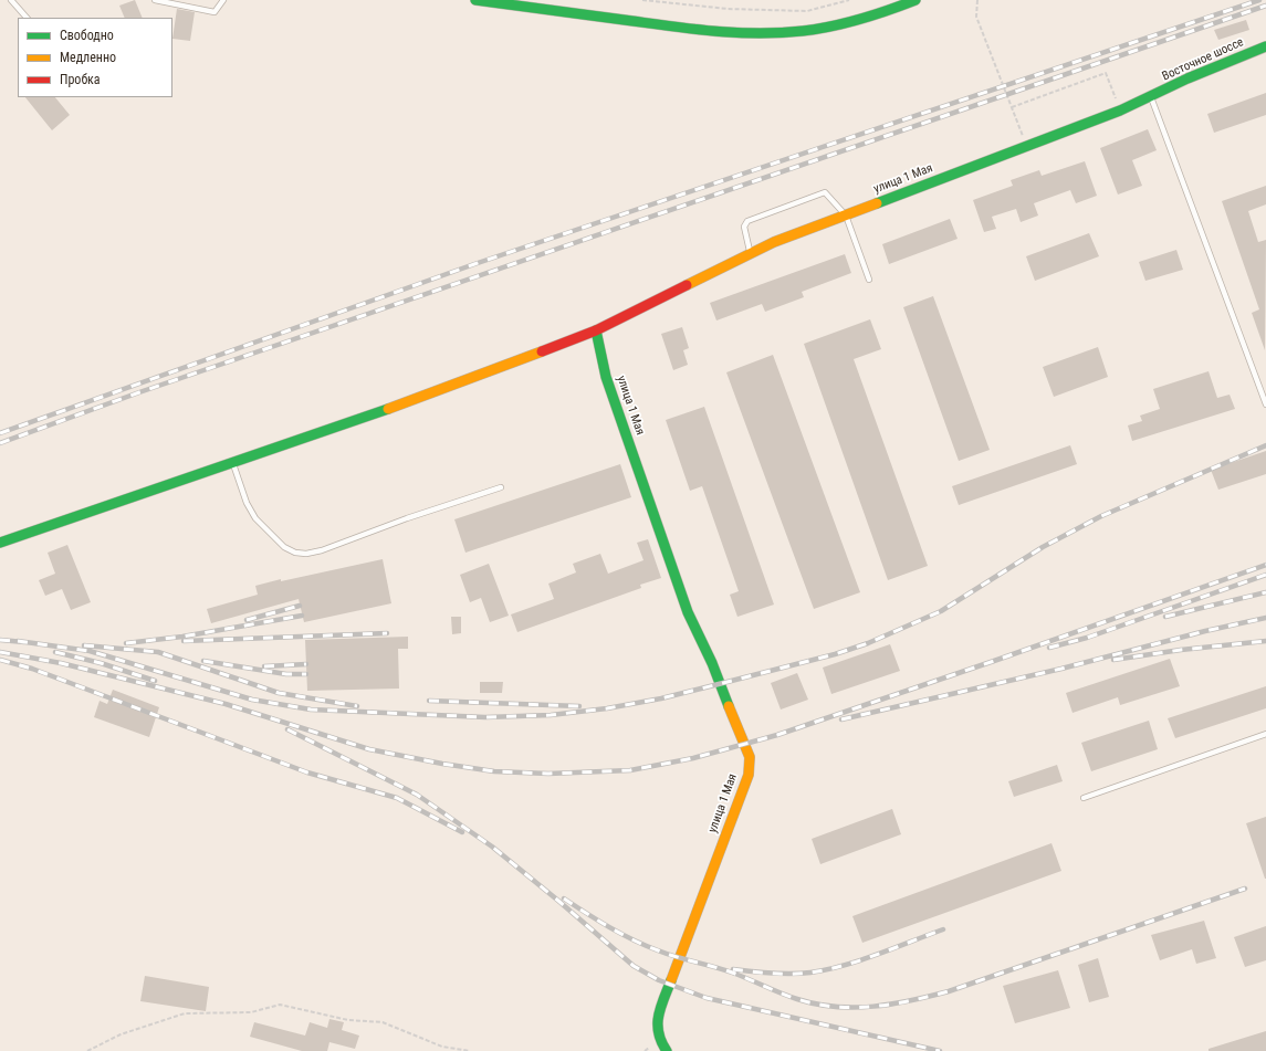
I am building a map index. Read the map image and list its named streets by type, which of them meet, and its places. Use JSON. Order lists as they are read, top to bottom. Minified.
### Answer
{"streets":{"street":["Восточное шоссе","улица 1 Мая"]},"crossings":[["Восточное шоссе","улица 1 Мая"]],"legend":["Свободно","Медленно","Пробка"]}
